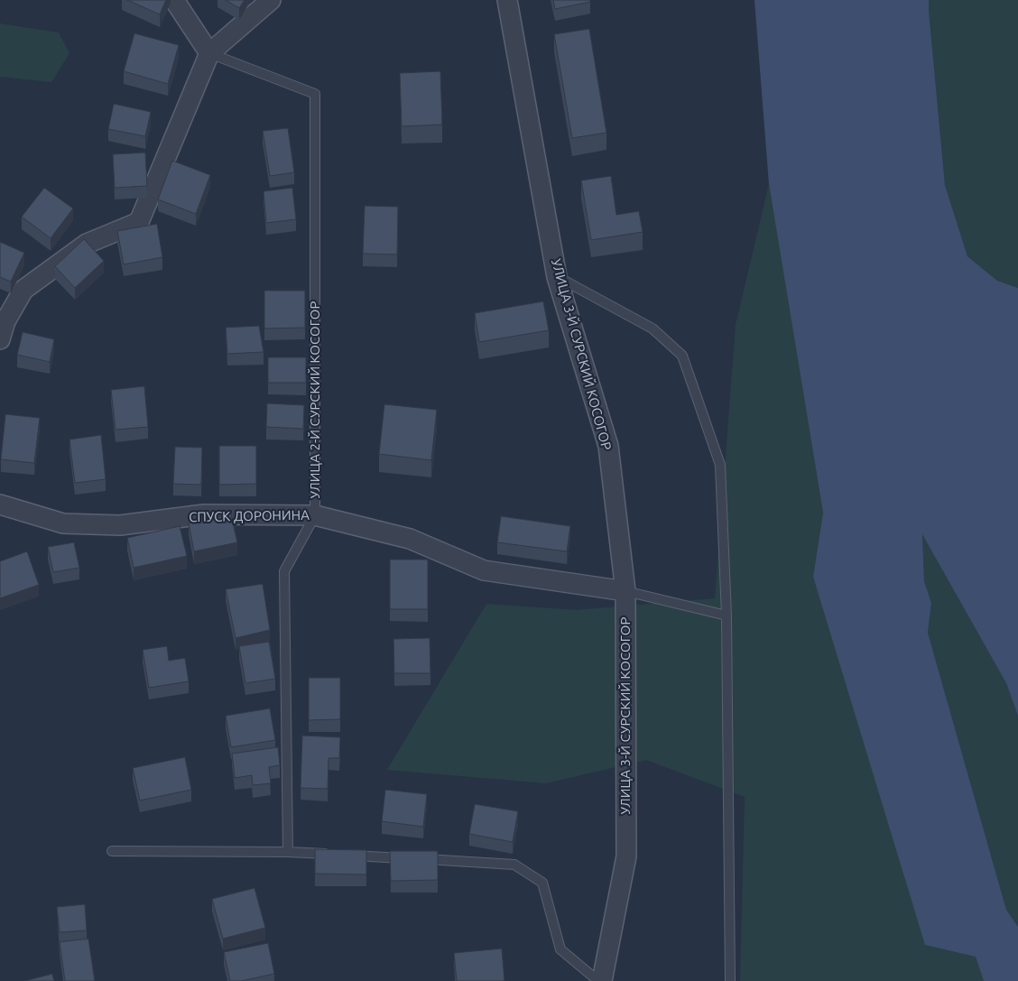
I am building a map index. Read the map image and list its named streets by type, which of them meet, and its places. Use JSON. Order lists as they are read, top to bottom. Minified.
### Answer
{"streets":{"street":["УЛИЦА 3-Й СУРСКИЙ КОСОГОР","СПУСК ДОРОНИНА"],"lane":["УЛИЦА 2-Й СУРСКИЙ КОСОГОР"]},"crossings":[["УЛИЦА 3-Й СУРСКИЙ КОСОГОР","СПУСК ДОРОНИНА"],["УЛИЦА 2-Й СУРСКИЙ КОСОГОР","СПУСК ДОРОНИНА"]]}
